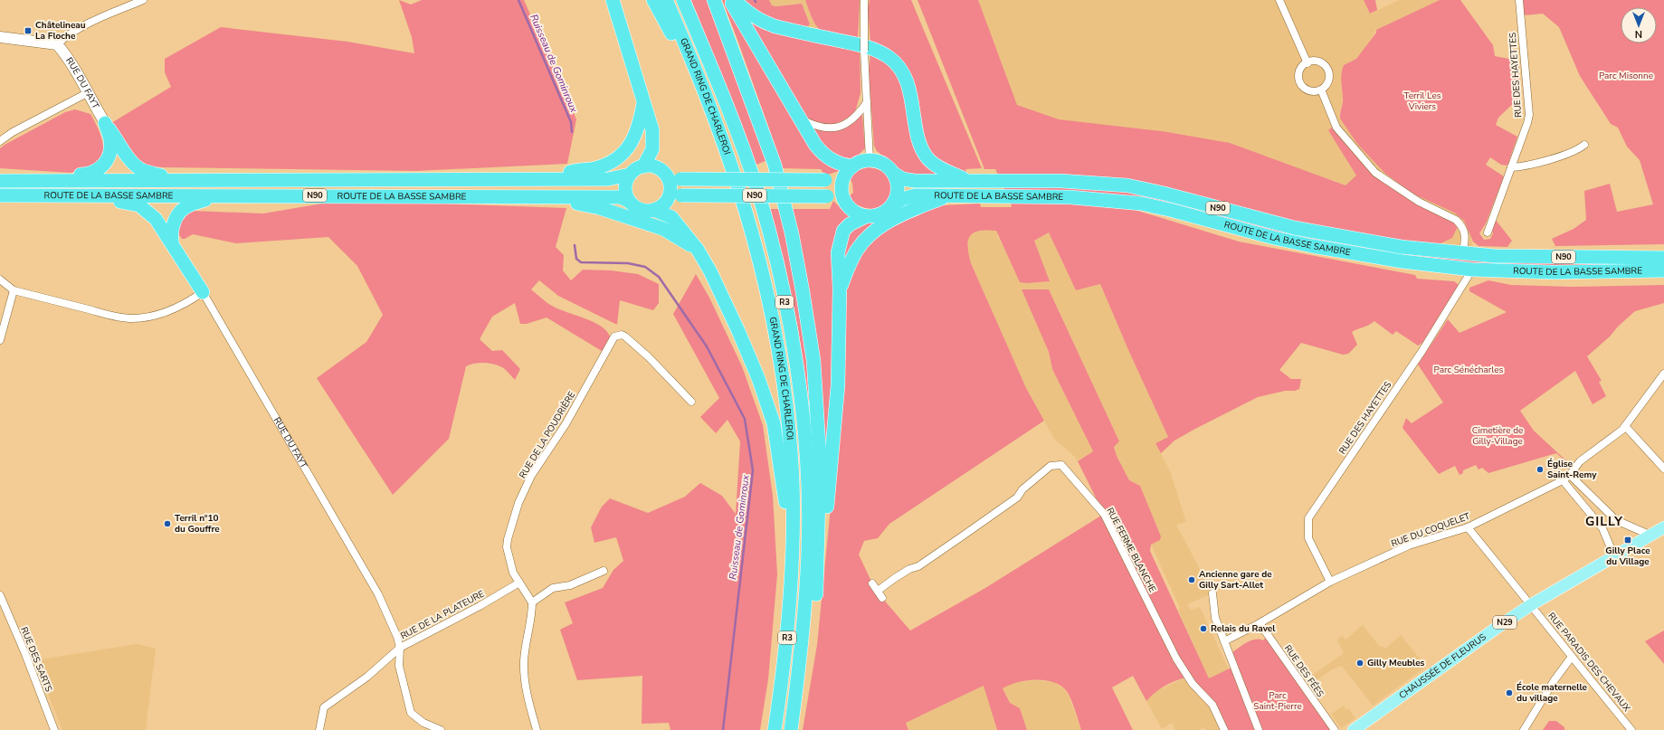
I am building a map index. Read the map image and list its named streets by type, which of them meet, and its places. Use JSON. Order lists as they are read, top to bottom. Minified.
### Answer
{"streets":{"highway":["GRAND RING DE CHARLEROI","ROUTE DE LA BASSE SAMBRE","N90","R3"],"main road":["N29","CHAUSSÉE DE FLEURUS"],"street":["RUE DES HAYETTES","RUE DU FAYT","RUE DE LA POUDRIÈRE","RUE DU COQUELET","RUE FERME BLANCHE","RUE DE LA PLATEURE","RUE DES SARTS","RUE PARADIS DES CHEVAUX","RUE DES FÉES"]},"crossings":[["RUE DES HAYETTES","ROUTE DE LA BASSE SAMBRE"],["RUE DES HAYETTES","RUE DU COQUELET"],["RUE DU FAYT","N90"],["RUE DU FAYT","RUE DE LA PLATEURE"],["ROUTE DE LA BASSE SAMBRE","N90"],["RUE DE LA POUDRIÈRE","RUE DE LA PLATEURE"],["RUE DU COQUELET","RUE PARADIS DES CHEVAUX"],["RUE DU COQUELET","RUE DES FÉES"],["RUE PARADIS DES CHEVAUX","CHAUSSÉE DE FLEURUS"]],"districts":["GILLY"],"water":["Ruisseau de Gominroux"],"parks":["Parc Misonne","Terril Les Viviers","Parc Sénécharles","Cimetière de Gilly-Village","Parc Saint-Pierre"],"places":{"transit":["Châtelineau La Floche","Gilly Place du Village"],"other":["Église Saint-Remy","Terril n°10 du Gouffre","Ancienne gare de Gilly Sart-Allet","Relais du Ravel","Gilly Meubles","École maternelle du village"]},"north":"bottom"}
